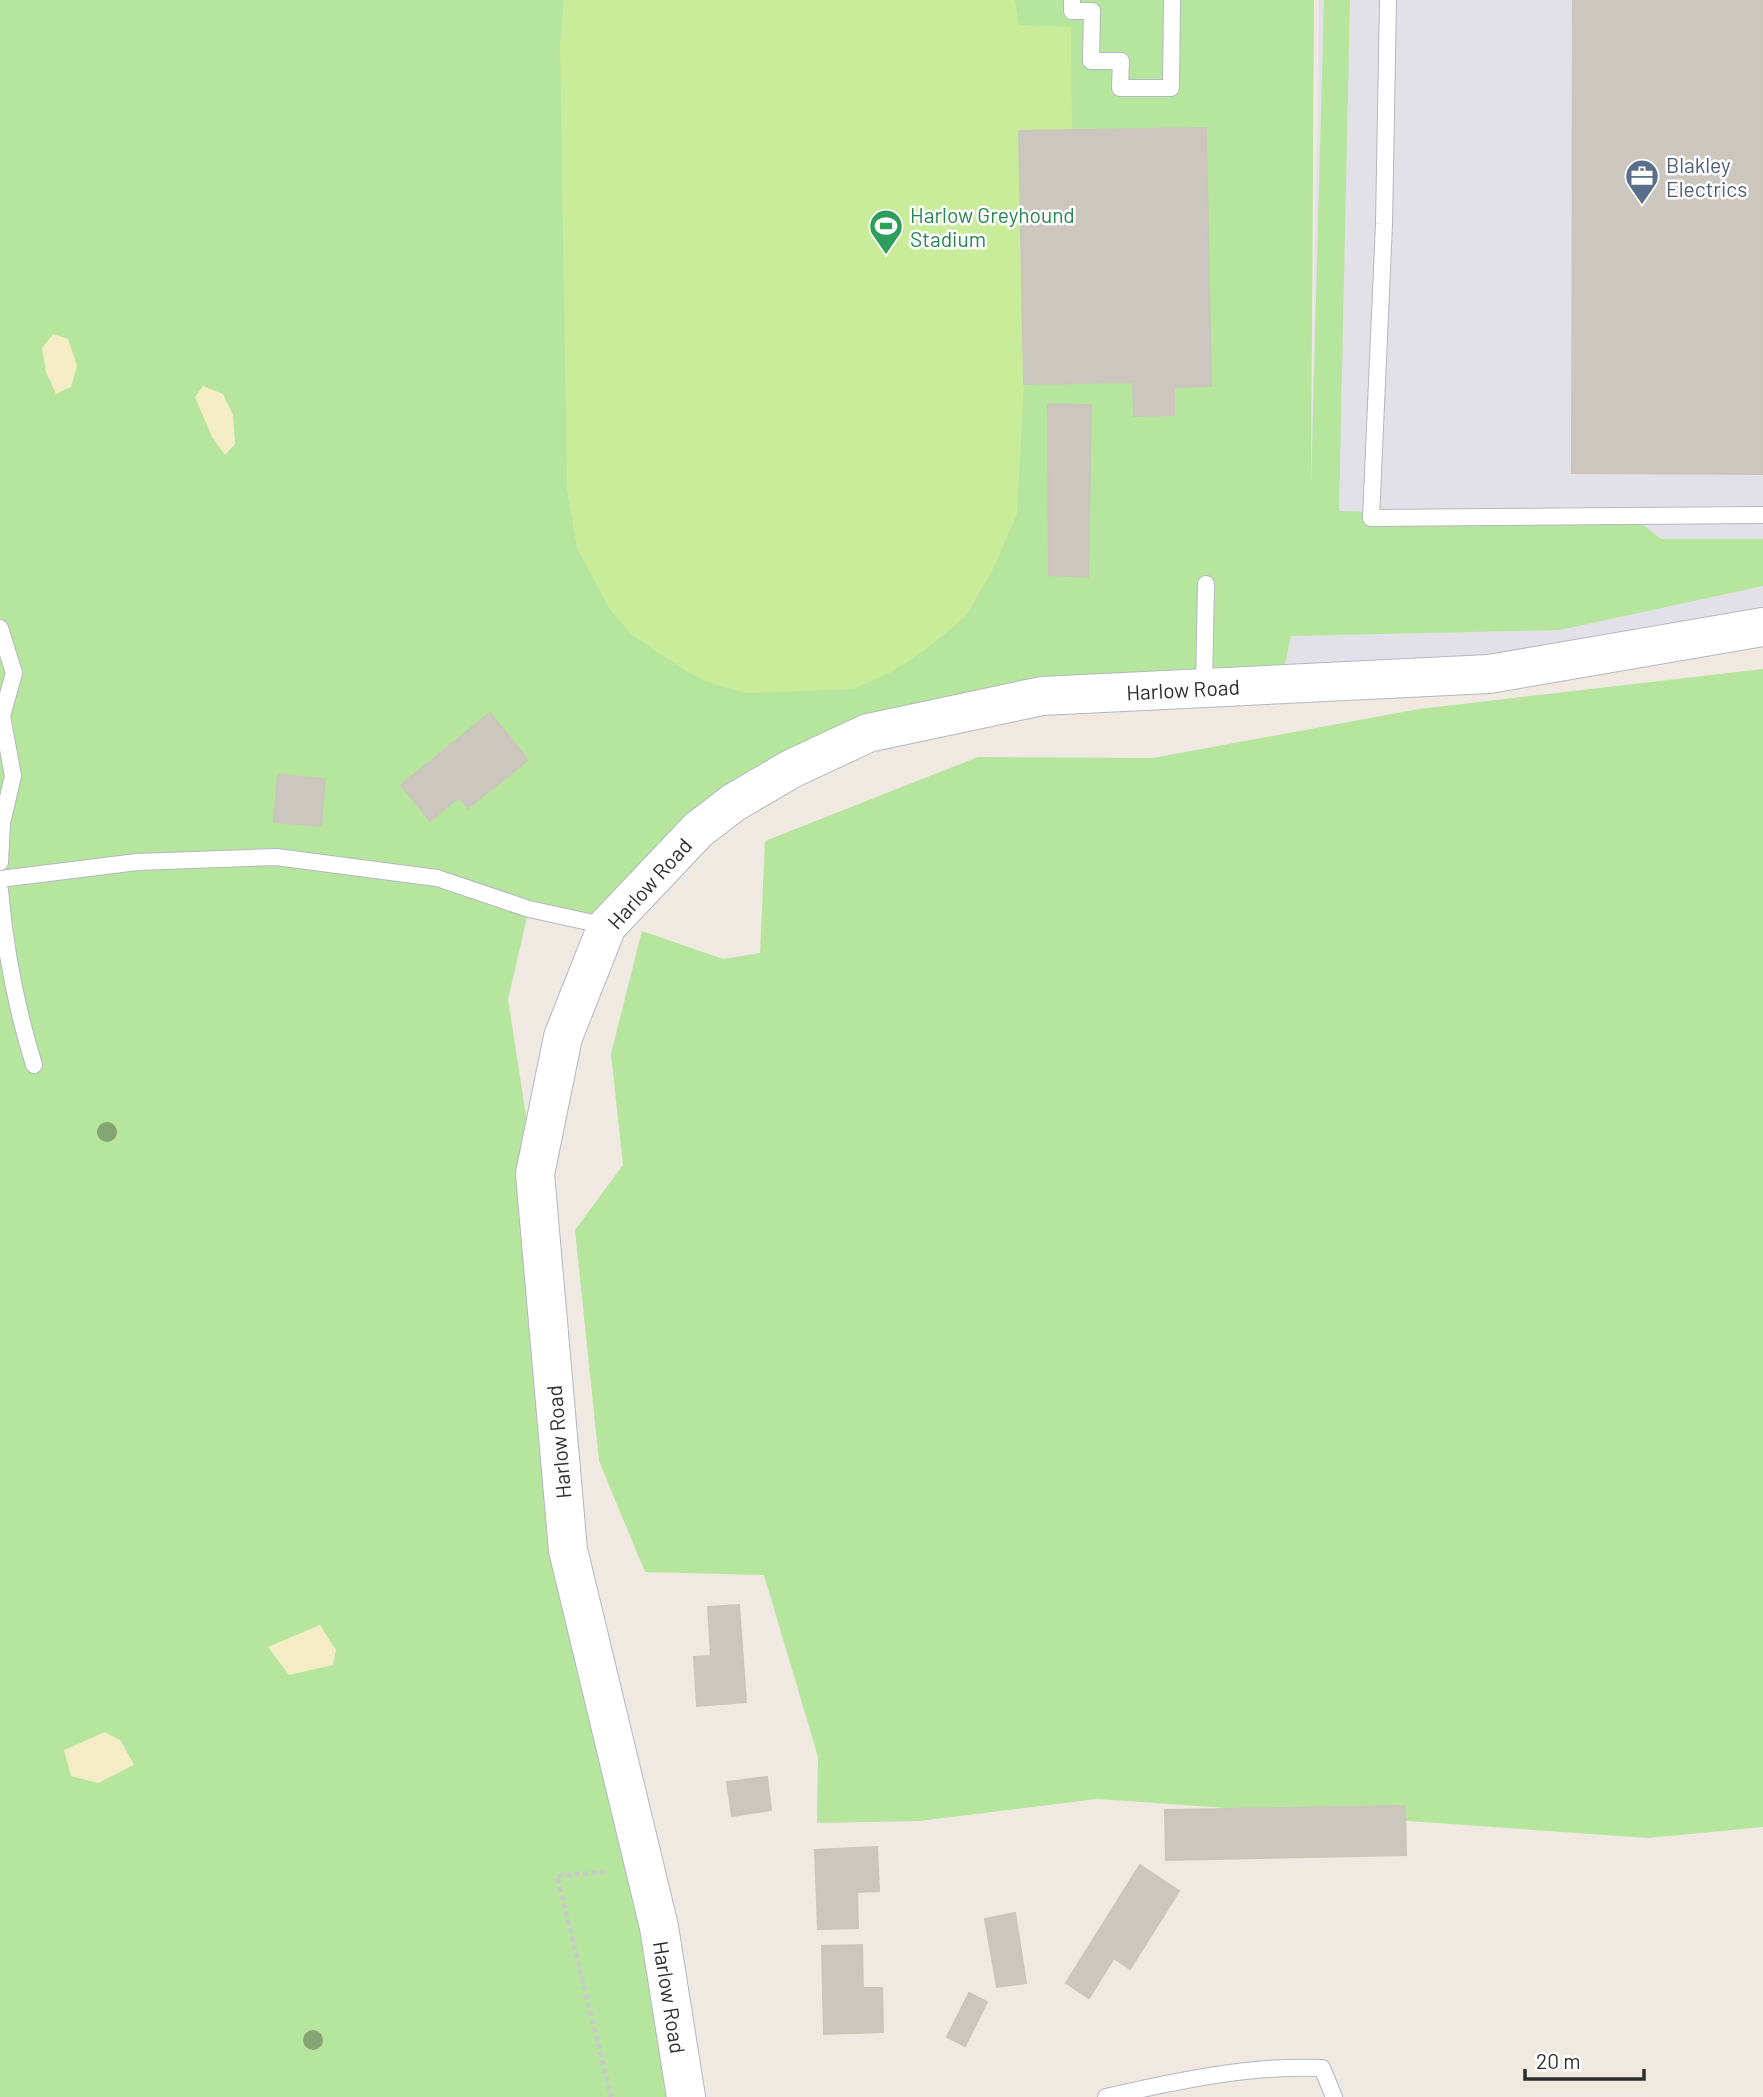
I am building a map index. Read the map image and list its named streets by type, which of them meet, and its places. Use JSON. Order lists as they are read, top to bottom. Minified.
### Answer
{"streets":{"street":["Harlow Road"]},"places":{"office":["Blakley Electrics"],"sports":["Harlow Greyhound Stadium"]},"scale_bar":"20 m"}
